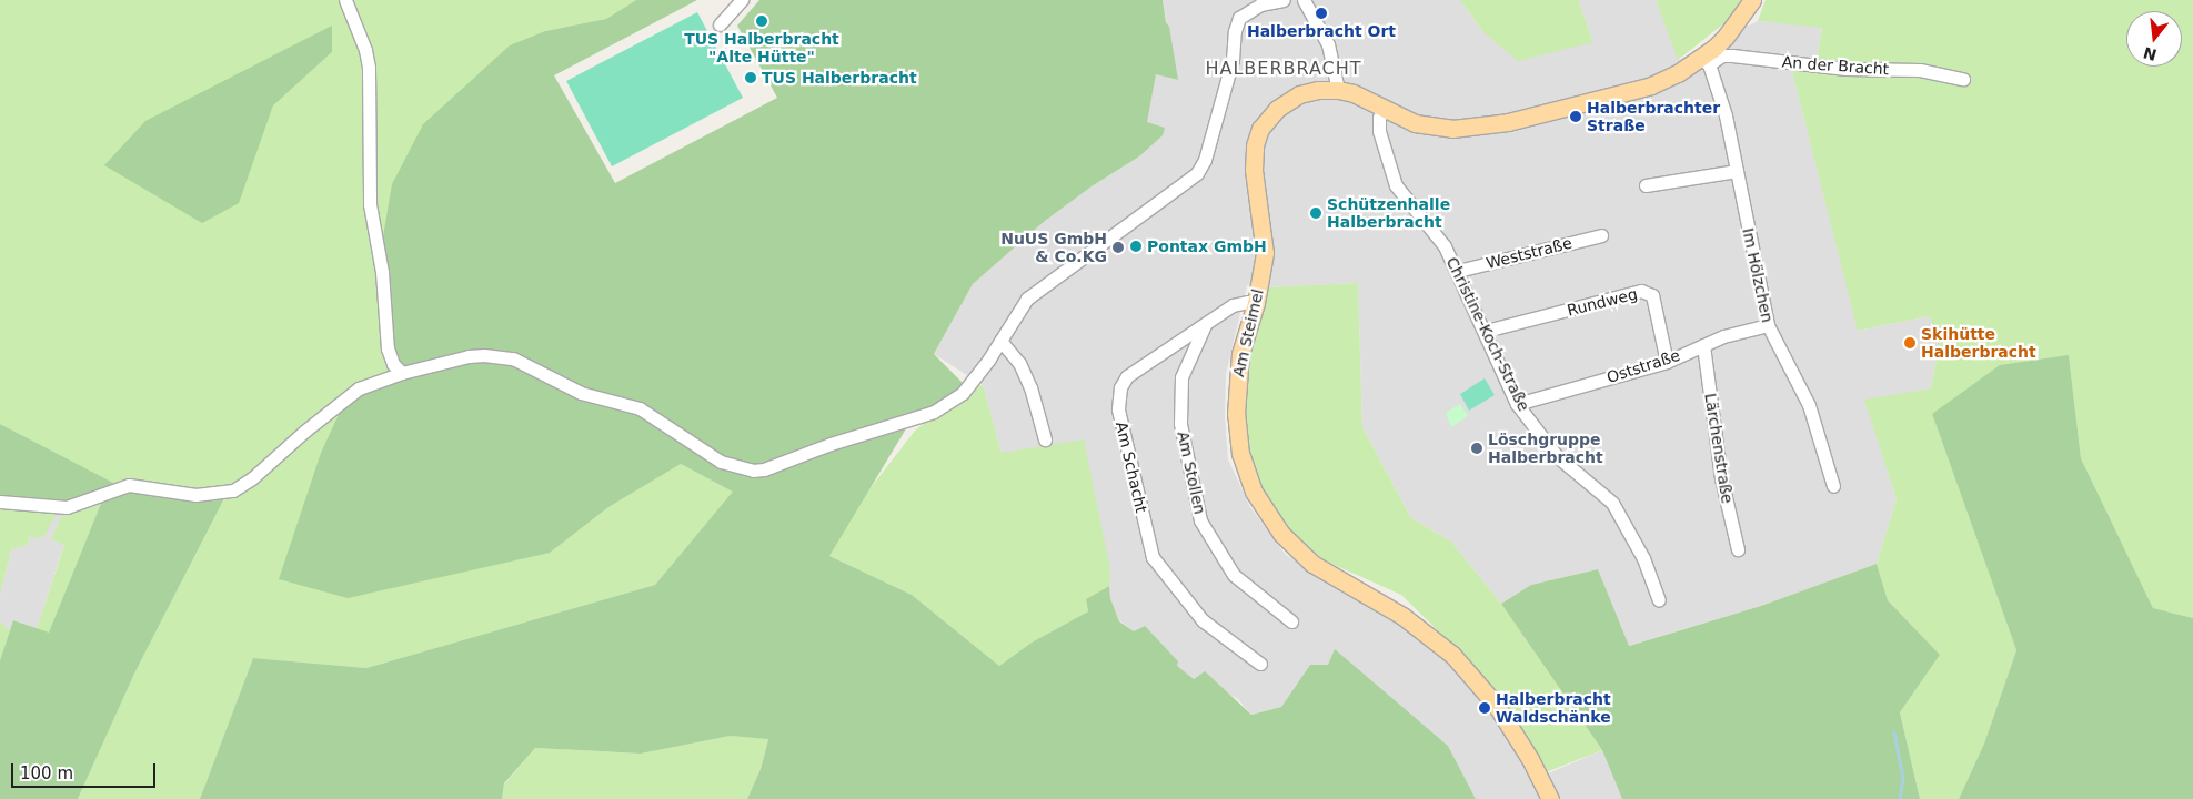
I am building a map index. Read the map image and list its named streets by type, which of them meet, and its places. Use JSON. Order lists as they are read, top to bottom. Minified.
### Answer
{"streets":{"main road":["Am Steimel"],"street":["An der Bracht","Weststraße","Im Hölzchen","Rundweg","Christine-Koch-Straße","Oststraße","Lärchenstraße","Am Schacht","Am Stollen"]},"crossings":[["An der Bracht","Im Hölzchen"],["Weststraße","Christine-Koch-Straße"],["Im Hölzchen","Oststraße"],["Rundweg","Christine-Koch-Straße"],["Rundweg","Oststraße"],["Am Steimel","Am Schacht"],["Christine-Koch-Straße","Oststraße"],["Oststraße","Lärchenstraße"],["Am Schacht","Am Stollen"]],"districts":["HALBERBRACHT"],"places":["Halberbracht Ort","TUS Halberbracht \"Alte Hütte\"","TUS Halberbracht","Halberbrachter Straße","Schützenhalle Halberbracht","Pontax GmbH","NuUS GmbH & Co.KG","Skihütte Halberbracht","Löschgruppe Halberbracht","Halberbracht Waldschänke"],"scale_bar":"100 m","north":"bottom"}
